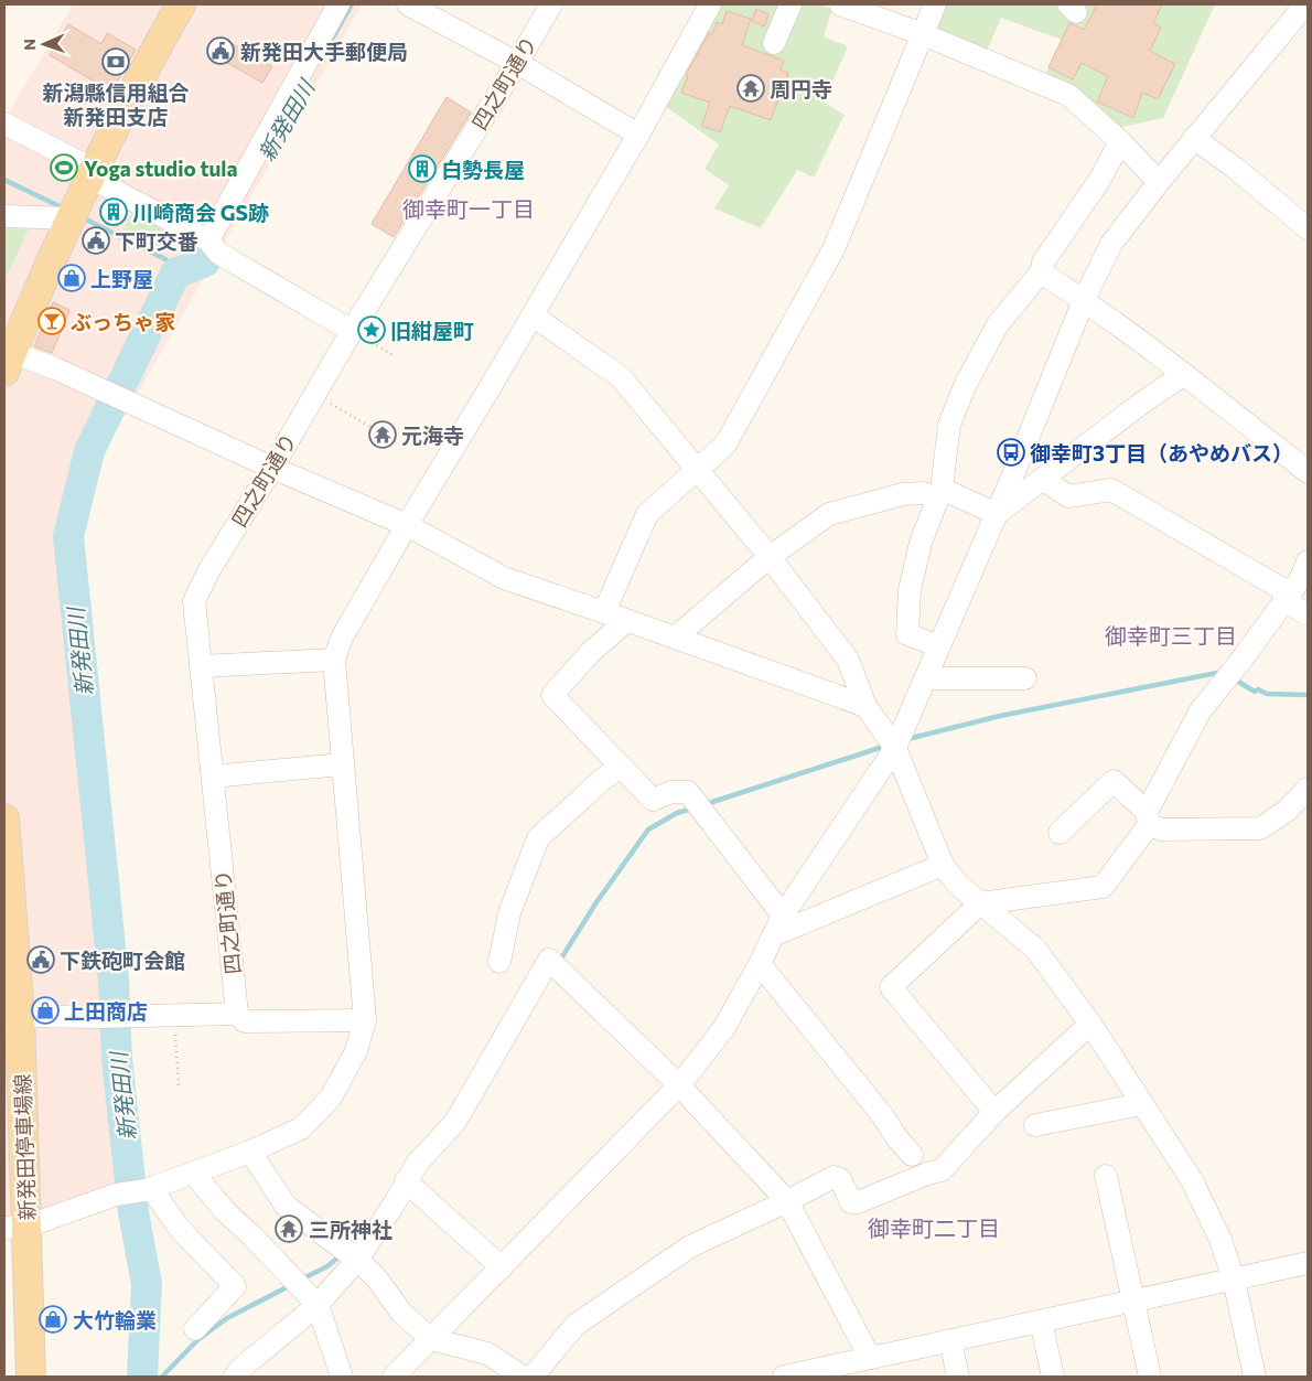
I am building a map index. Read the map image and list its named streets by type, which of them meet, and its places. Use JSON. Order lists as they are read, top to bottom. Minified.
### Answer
{"streets":{"main road":["新発田停車場線"],"street":["四之町通り"]},"districts":["御幸町一丁目","御幸町三丁目","御幸町二丁目"],"water":["新発田川"],"places":{"public building":["新発田大手郵便局","下町交番","下鉄砲町会館"],"bank":["新潟縣信用組合 新発田支店"],"temple":["周円寺","元海寺","三所神社"],"sports":["Yoga studio tula"],"building":["白勢長屋","川崎商会 GS跡"],"shop":["上野屋","上田商店","大竹輪業"],"bar":["ぶっちゃ家"],"place":["旧紺屋町"],"bus stop":["御幸町3丁目（あやめバス）"]},"north":"left"}
